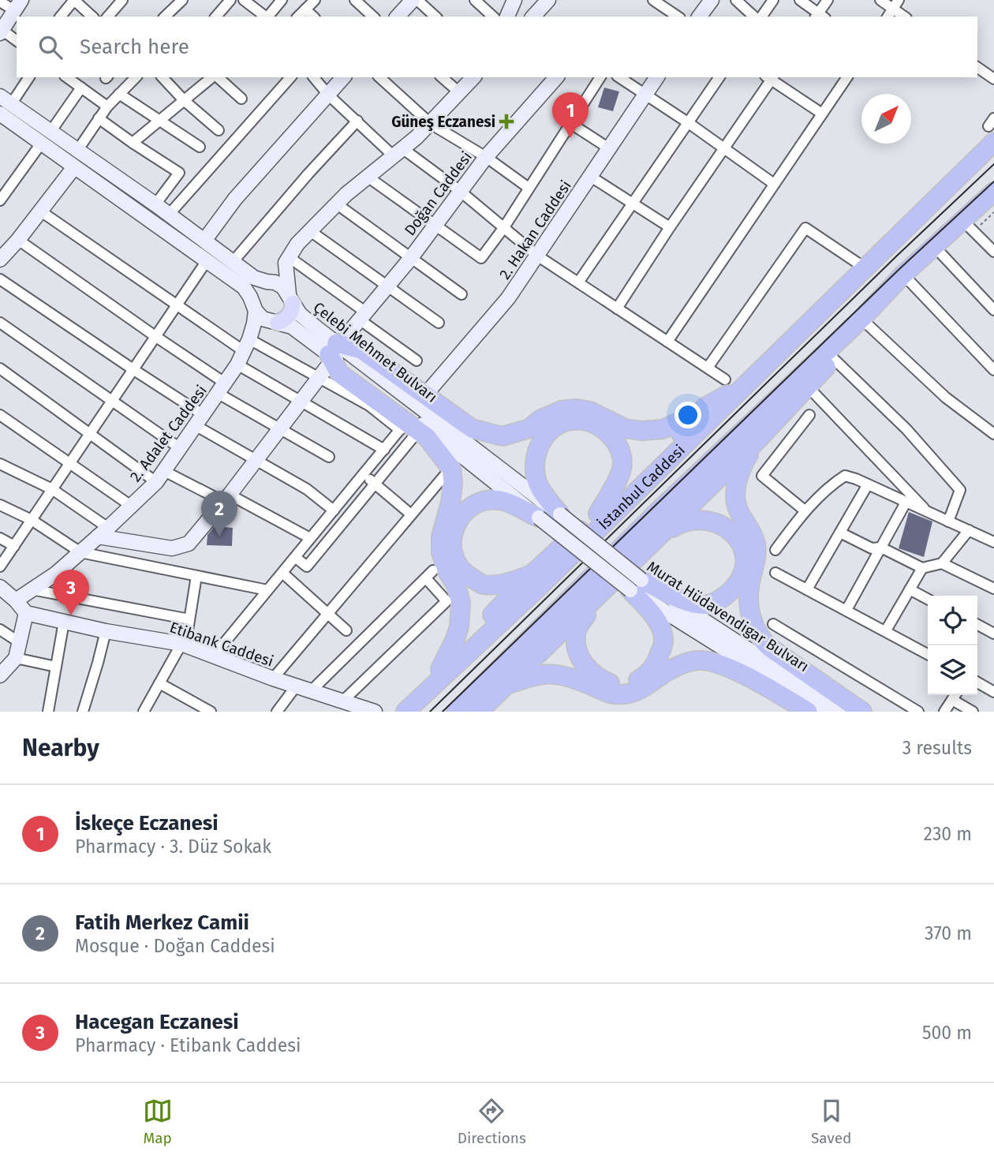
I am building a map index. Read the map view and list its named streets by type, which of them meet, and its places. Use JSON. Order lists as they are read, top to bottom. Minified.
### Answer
{"streets":{"highway":["İstanbul Caddesi"],"main road":["Doğan Caddesi","2. Hakan Caddesi","Çelebi Mehmet Bulvarı","2. Adalet Caddesi","Murat Hüdavendigar Bulvarı","Etibank Caddesi"]},"crossings":[["Doğan Caddesi","Çelebi Mehmet Bulvarı"],["Doğan Caddesi","2. Adalet Caddesi"],["Çelebi Mehmet Bulvarı","Murat Hüdavendigar Bulvarı"]],"places":{"health":["Güneş Eczanesi"]},"north":"top right","page":{"search":"Search here","pins":["1","2","3"],"heading":["Nearby","3 results"],"list":[{"mark":"1","name":"İskeçe Eczanesi","note":"Pharmacy · 3. Düz Sokak","value":"230 m"},{"mark":"2","name":"Fatih Merkez Camii","note":"Mosque · Doğan Caddesi","value":"370 m"},{"mark":"3","name":"Hacegan Eczanesi","note":"Pharmacy · Etibank Caddesi","value":"500 m"}],"nav":["Map","Directions","Saved"]}}
